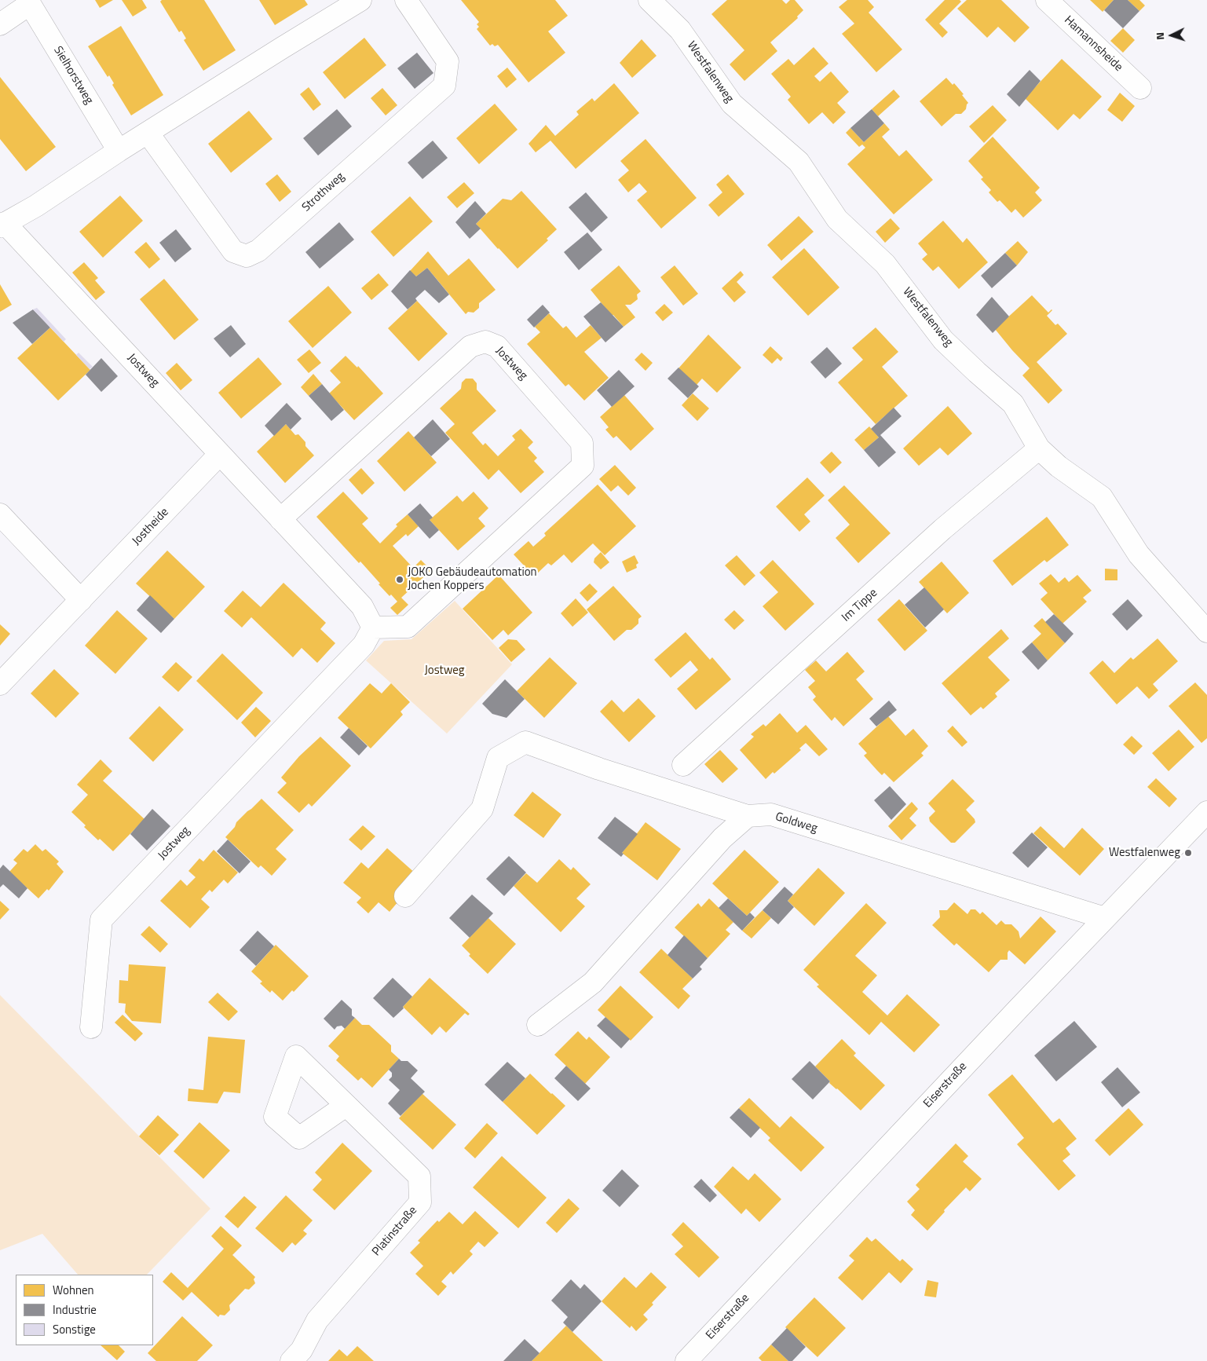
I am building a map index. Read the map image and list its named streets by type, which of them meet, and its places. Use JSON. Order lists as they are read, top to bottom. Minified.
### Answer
{"streets":{"street":["Hamannsheide","Westfalenweg","Sielhorstweg","Strothweg","Jostweg","Jostheide","Im Tippe","Goldweg","Eiserstraße","Platinstraße"]},"crossings":[["Westfalenweg","Im Tippe"],["Jostweg","Jostheide"],["Goldweg","Eiserstraße"]],"parks":["Jostweg"],"places":["JOKO Gebäudeautomation Jochen Koppers","Westfalenweg"],"legend":["Wohnen","Industrie","Sonstige"],"north":"left"}
